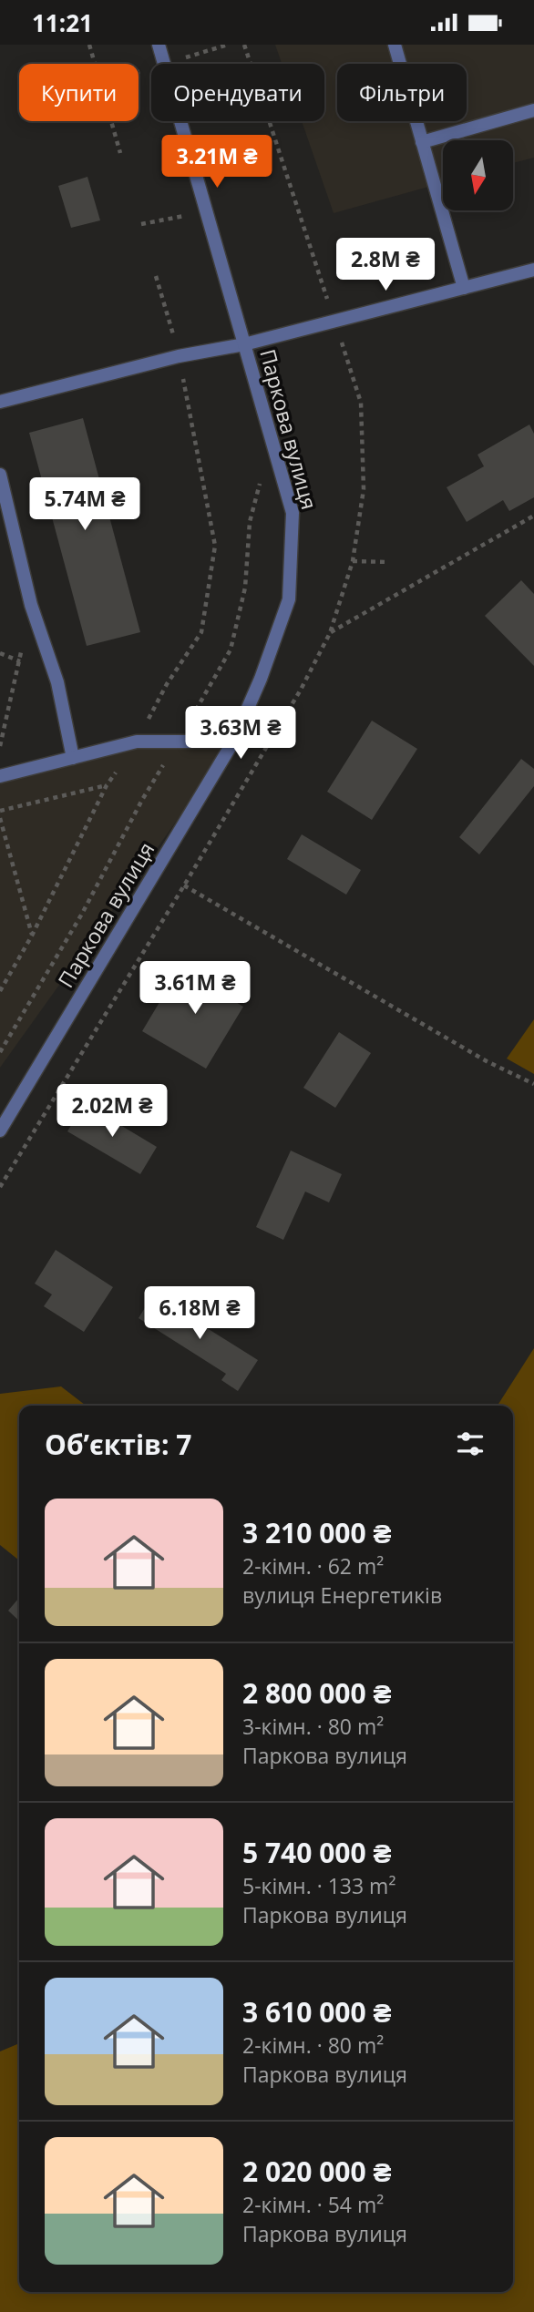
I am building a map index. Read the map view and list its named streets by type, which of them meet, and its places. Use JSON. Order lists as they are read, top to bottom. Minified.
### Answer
{"streets":{"street":["Паркова вулиця"]},"north":"bottom","page":{"status":"11:21","chip":["Купити","Орендувати","Фільтри"],"price":["3.21M ₴","2.8M ₴","5.74M ₴","3.63M ₴","3.61M ₴","2.02M ₴","6.18M ₴"],"heading":"Об’єктів: 7","list":[{"name":"3 210 000 ₴","note":"2-кімн. · 62 m² · вулиця Енергетиків"},{"name":"2 800 000 ₴","note":"3-кімн. · 80 m² · Паркова вулиця"},{"name":"5 740 000 ₴","note":"5-кімн. · 133 m² · Паркова вулиця"},{"name":"3 610 000 ₴","note":"2-кімн. · 80 m² · Паркова вулиця"},{"name":"2 020 000 ₴","note":"2-кімн. · 54 m² · Паркова вулиця"}]}}
